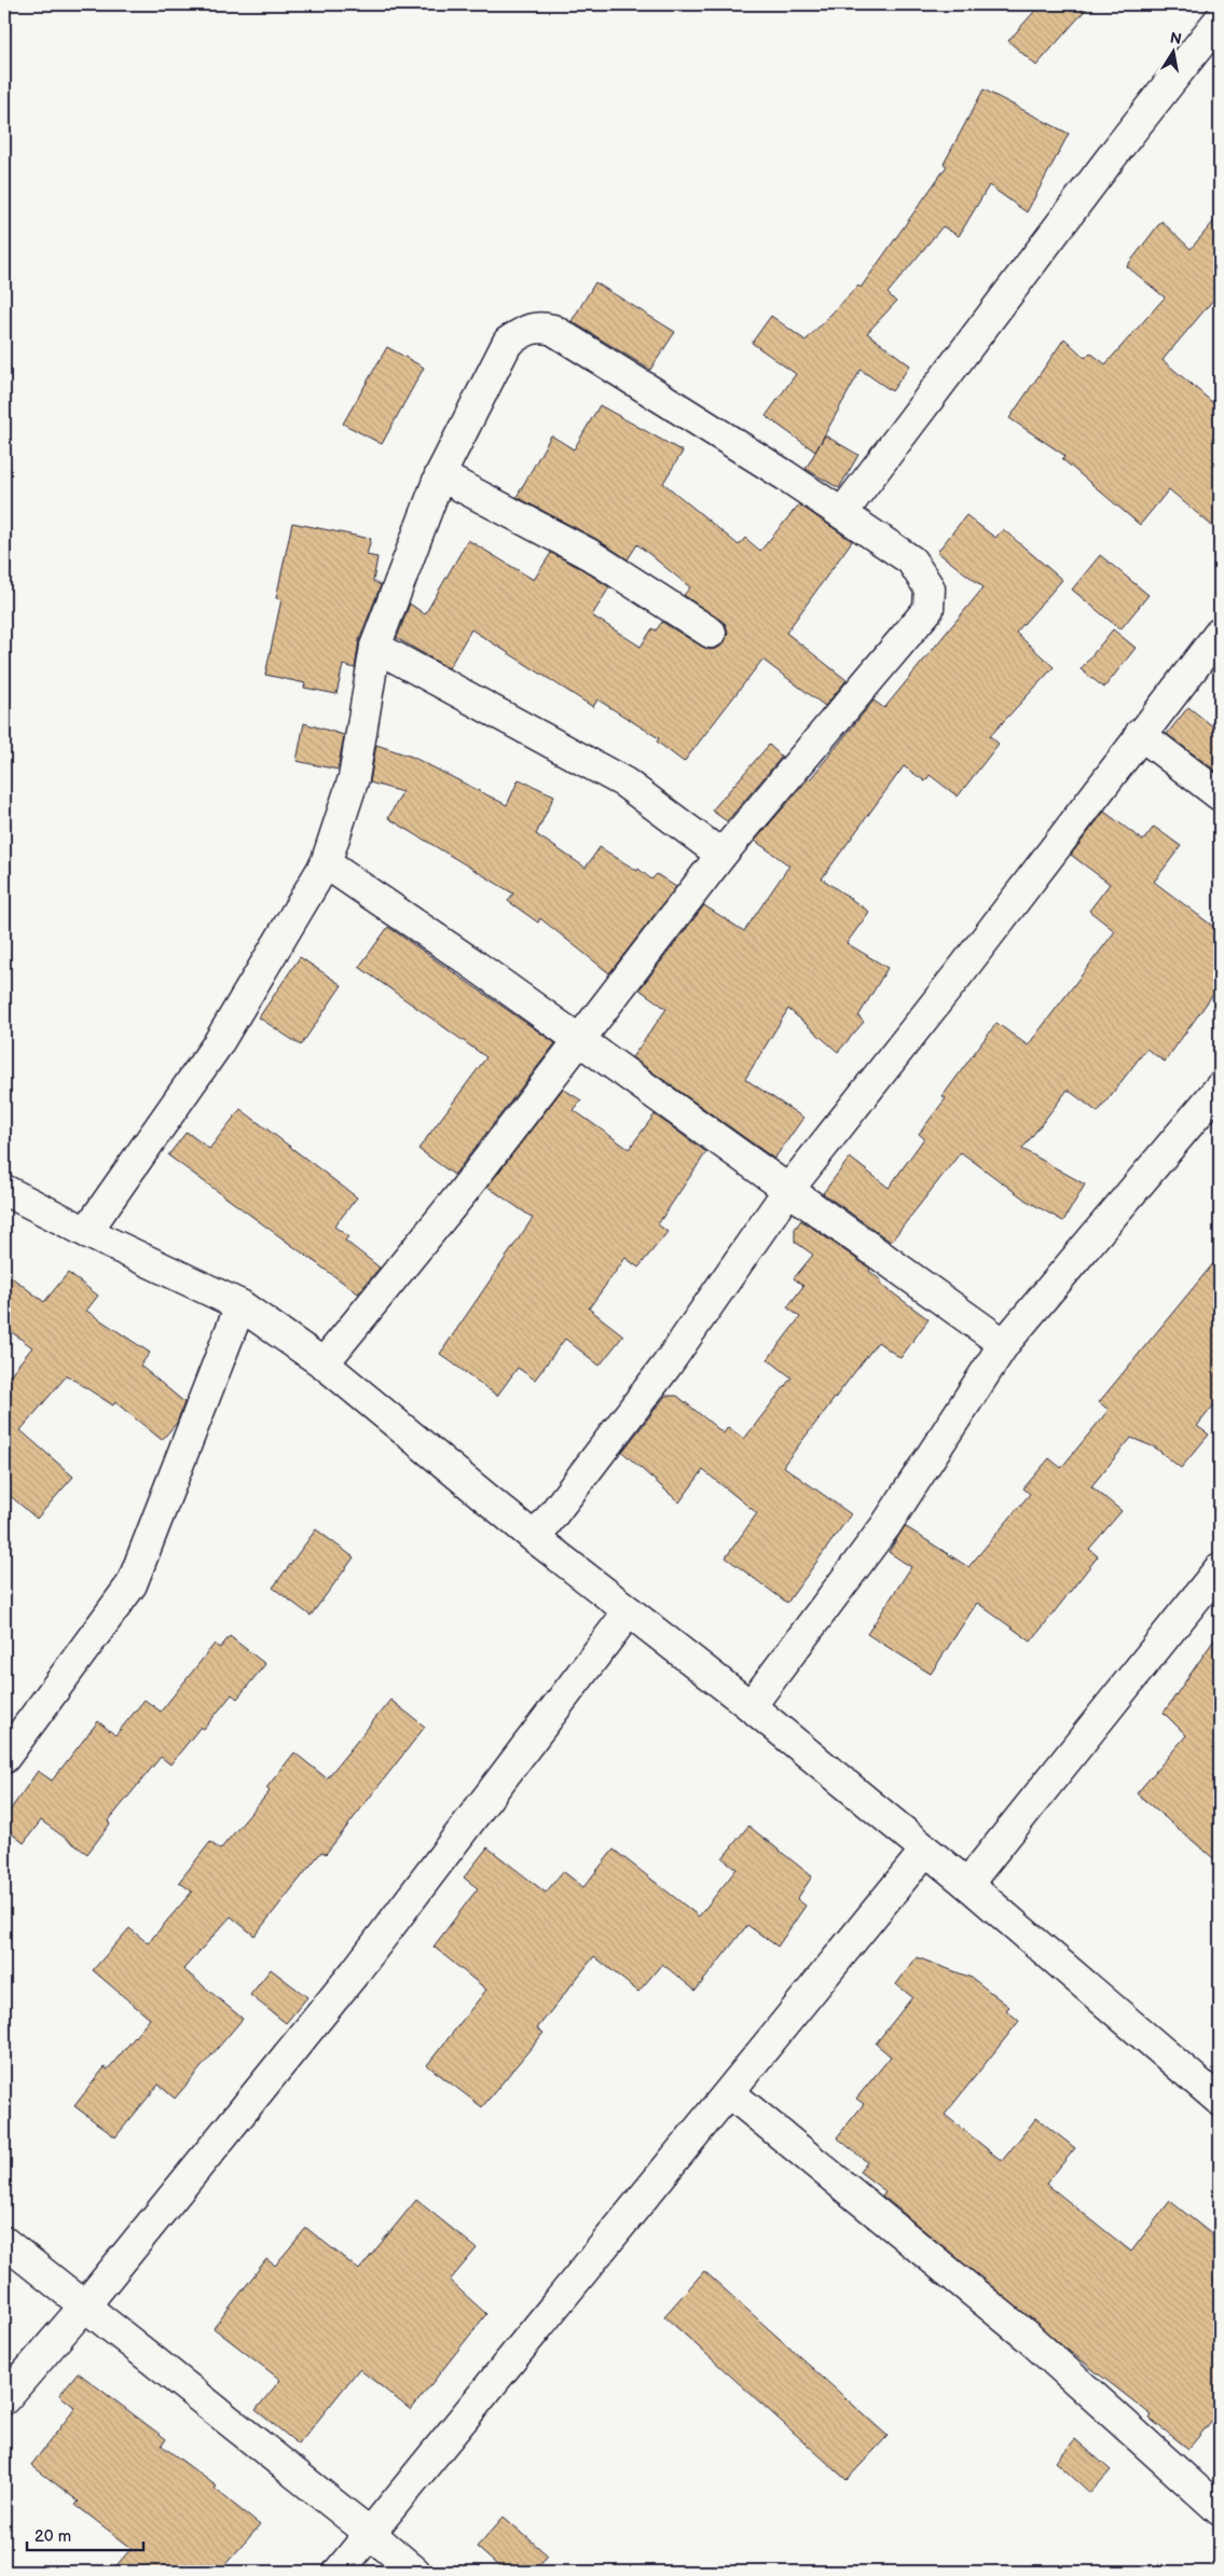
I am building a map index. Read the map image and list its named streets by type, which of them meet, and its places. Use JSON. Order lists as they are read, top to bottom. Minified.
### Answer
{"scale_bar":"20 m","north":"top"}
